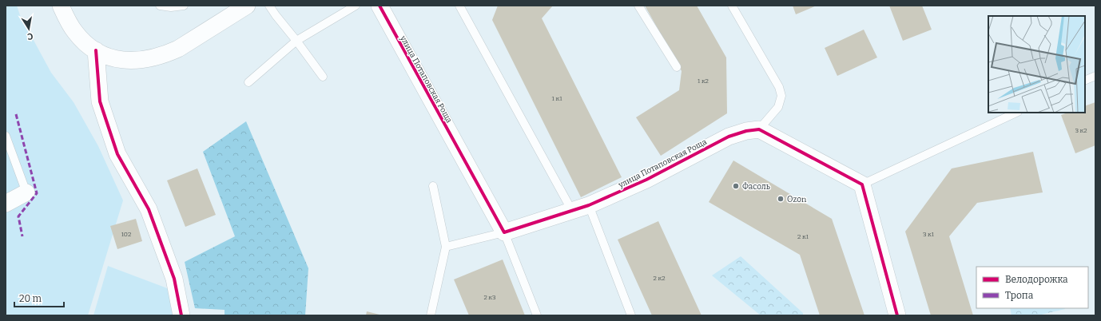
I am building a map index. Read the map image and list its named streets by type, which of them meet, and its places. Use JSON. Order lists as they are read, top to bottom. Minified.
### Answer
{"streets":{"street":["улица Потаповская Роща"]},"places":["Фасоль","Ozon"],"house_numbers":["1 к2","1 к1","3 к2","102","3 к1","2 к1","2 к2","2 к3"],"legend":["Велодорожка","Тропа"],"scale_bar":"20 m","north":"bottom"}
